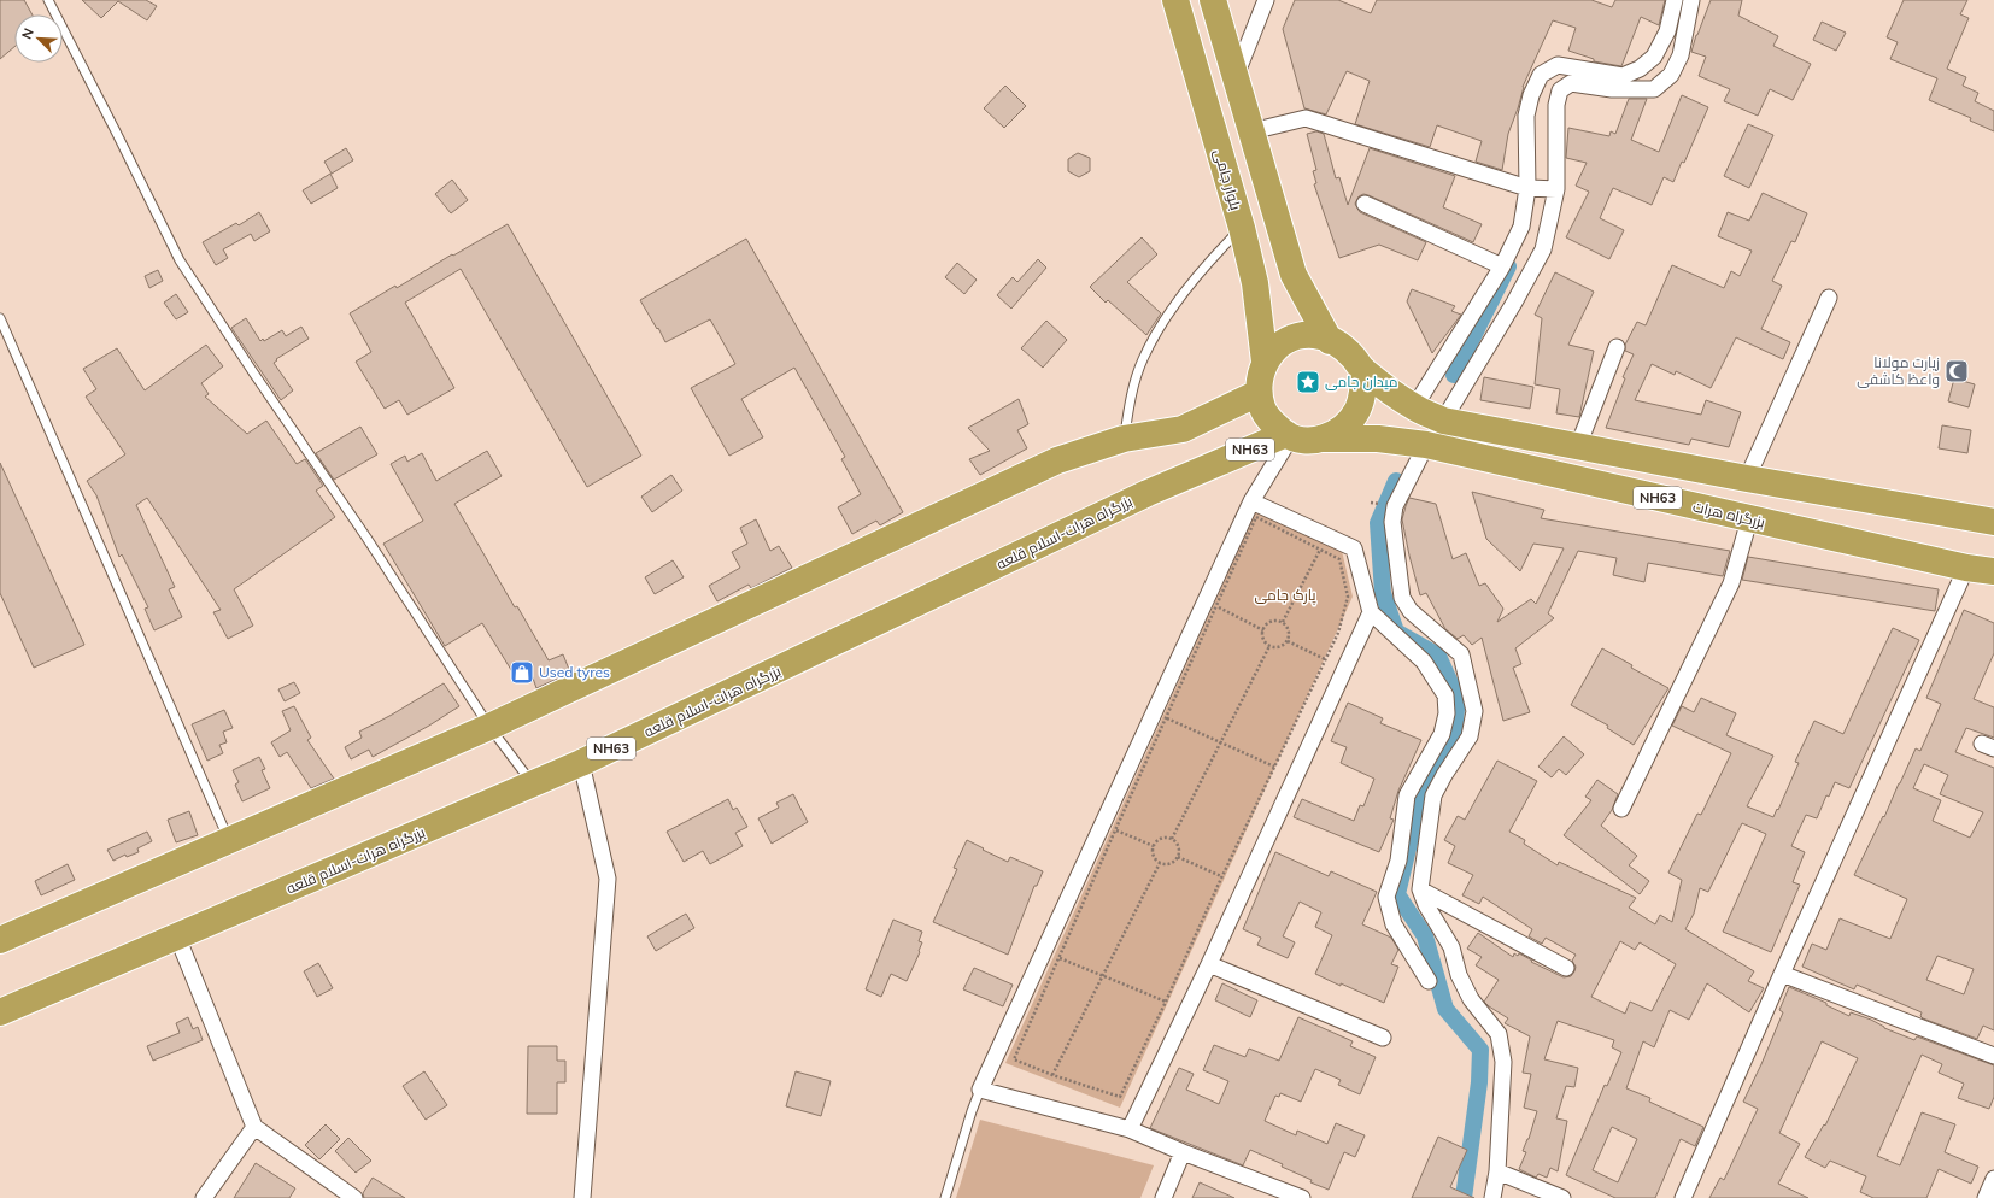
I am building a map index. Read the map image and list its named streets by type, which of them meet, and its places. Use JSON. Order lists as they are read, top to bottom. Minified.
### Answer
{"streets":{"highway":["بلوار جامی","NH63","بزرگراه هرات","بزرگراه هرات-اسلام قلعه"]},"crossings":[["بلوار جامی","NH63"],["بلوار جامی","بزرگراه هرات"],["بلوار جامی","بزرگراه هرات-اسلام قلعه"],["NH63","بزرگراه هرات"],["NH63","بزرگراه هرات-اسلام قلعه"],["بزرگراه هرات","بزرگراه هرات-اسلام قلعه"]],"parks":["پارک جامی"],"places":{"mosque":["زیارت مولانا واعظ کاشفی"],"place":["میدان جامی"],"shop":["Used tyres"]},"north":"top left"}
